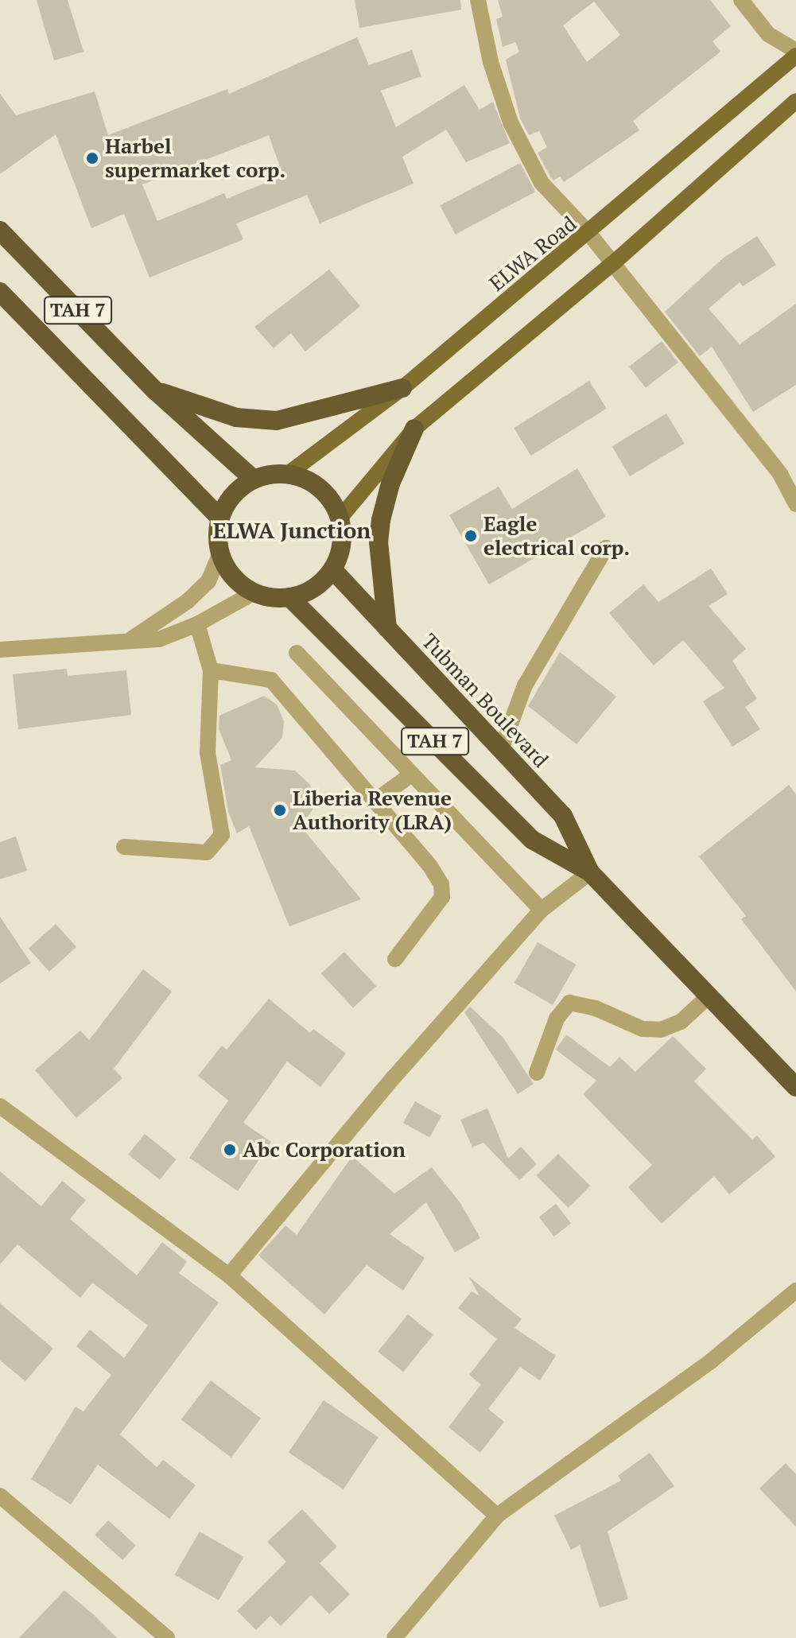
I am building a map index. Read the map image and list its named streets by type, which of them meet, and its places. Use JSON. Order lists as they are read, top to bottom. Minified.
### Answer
{"streets":{"highway":["TAH 7","Tubman Boulevard"],"main road":["ELWA Road"]},"crossings":[["ELWA Road","TAH 7"],["ELWA Road","Tubman Boulevard"],["TAH 7","Tubman Boulevard"]],"districts":["ELWA Junction"],"places":["Harbel supermarket corp.","Eagle electrical corp.","Liberia Revenue Authority (LRA)","Abc Corporation"]}
